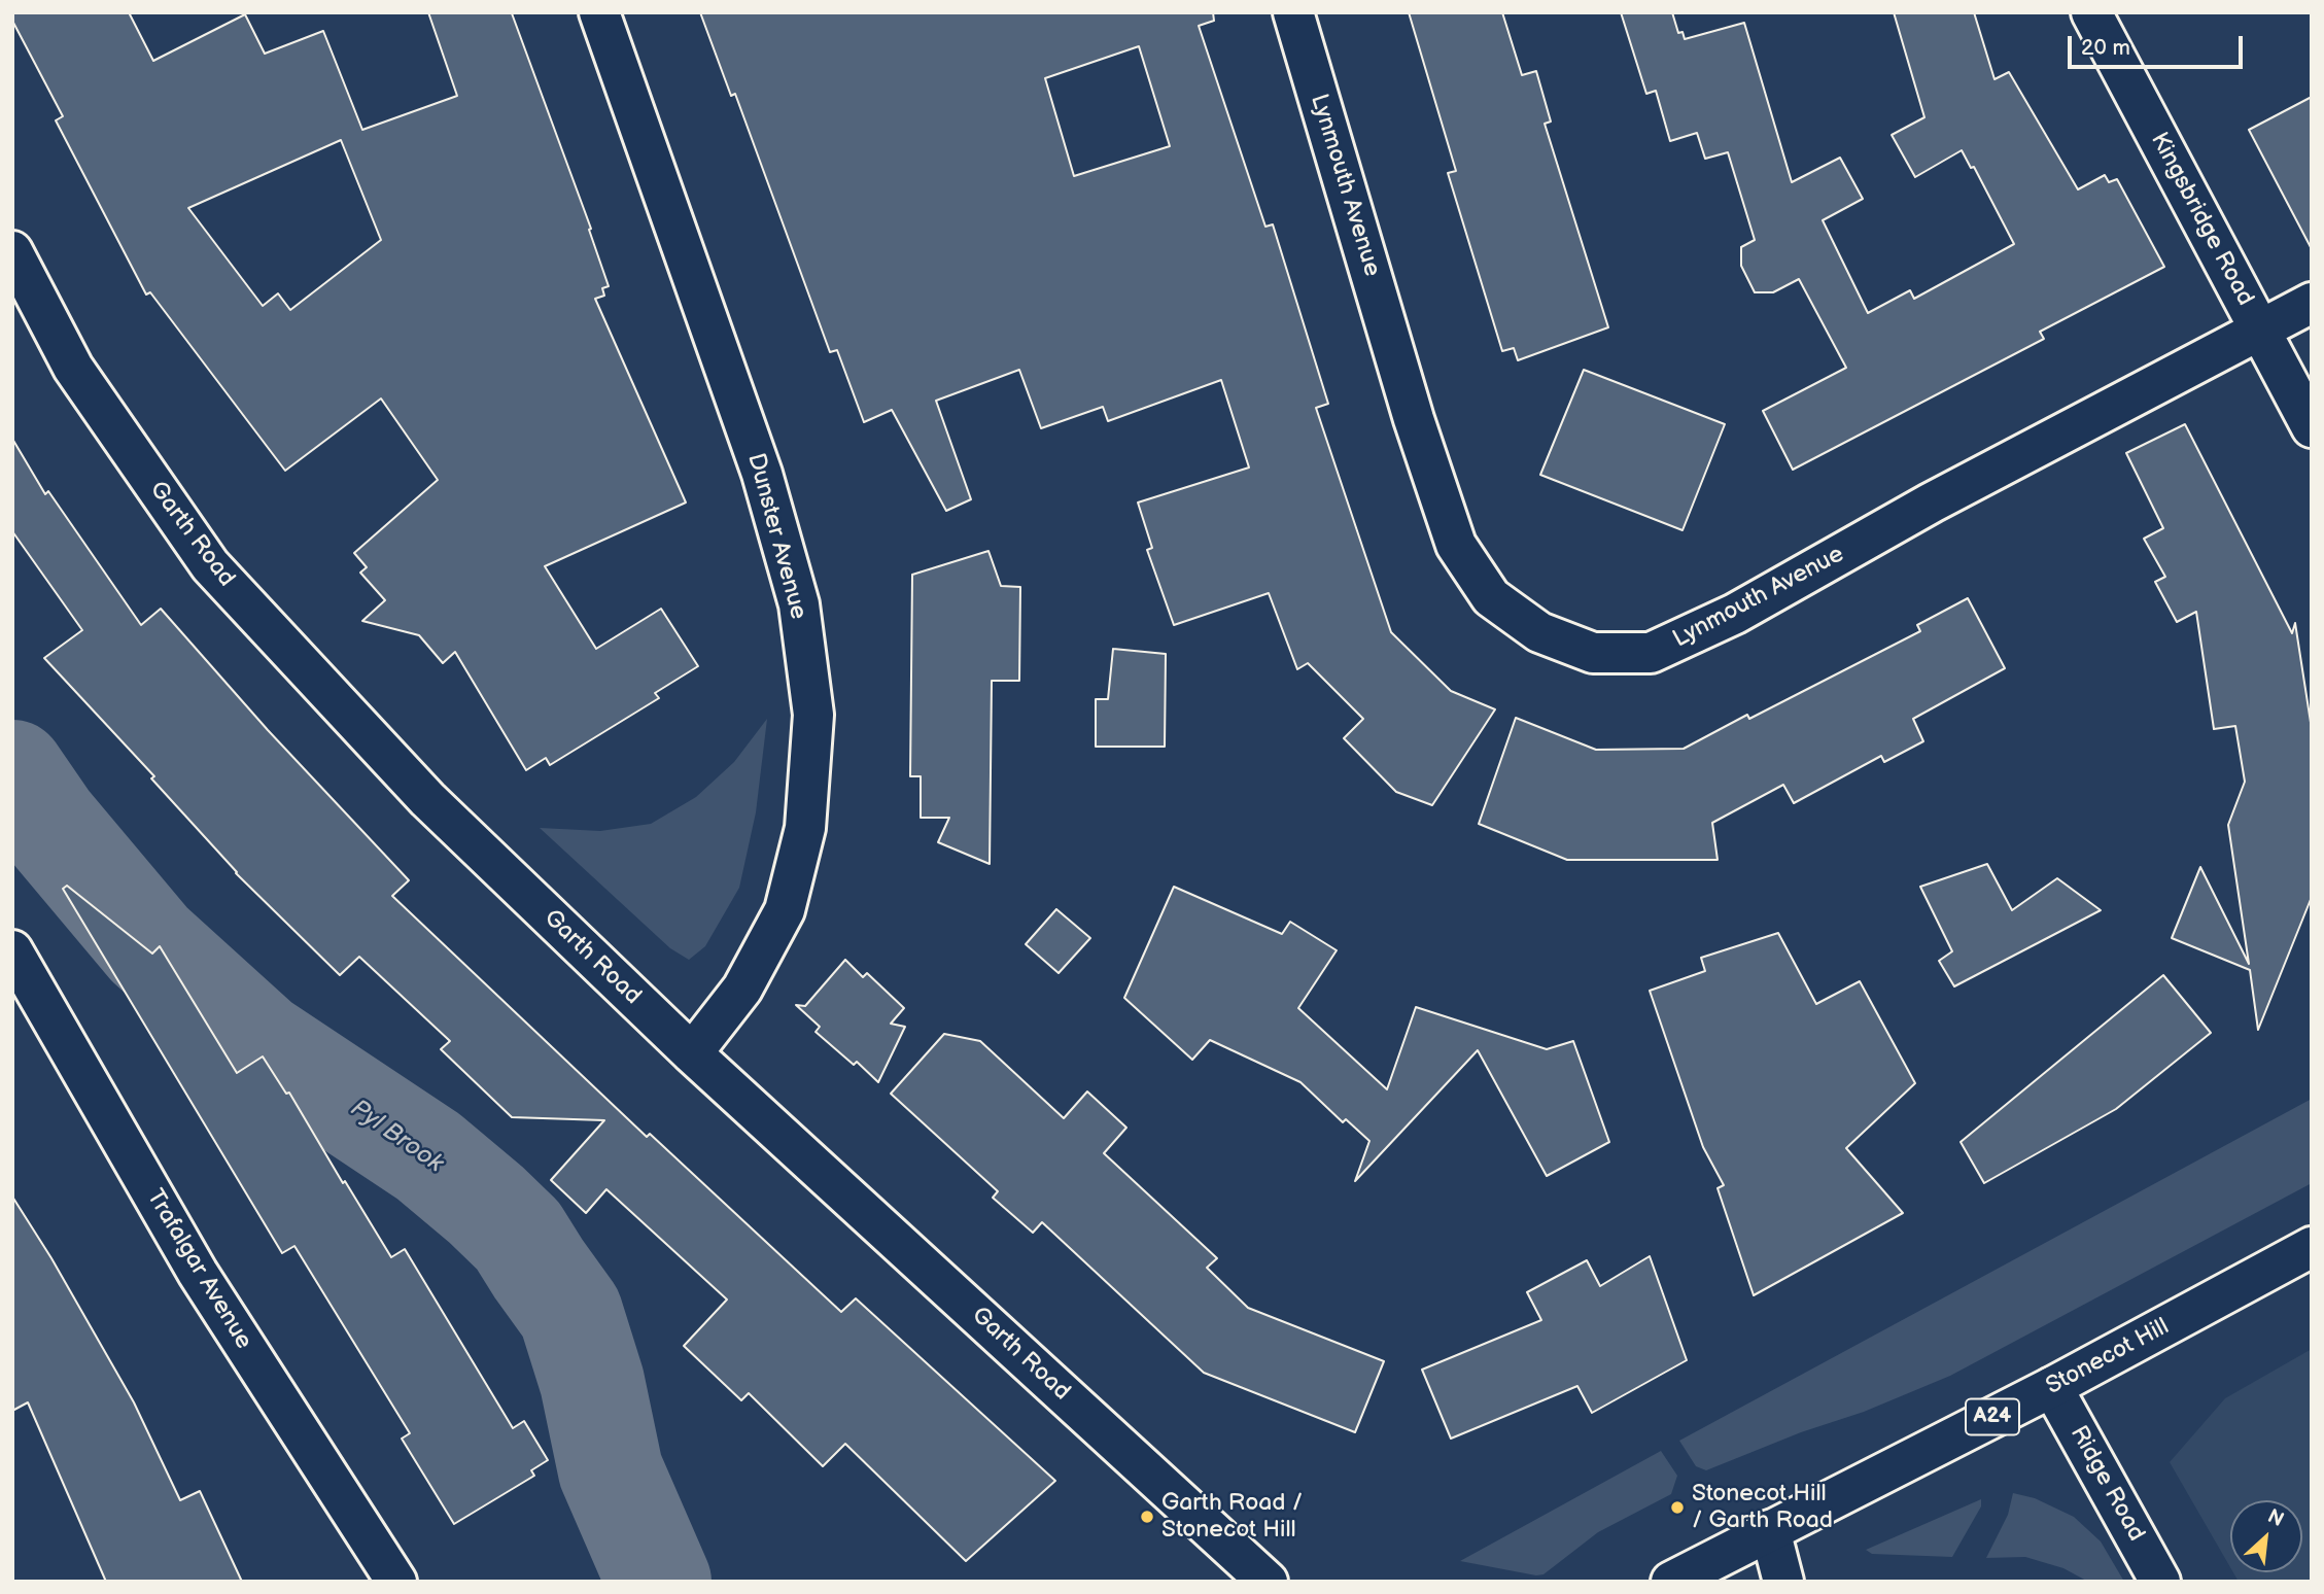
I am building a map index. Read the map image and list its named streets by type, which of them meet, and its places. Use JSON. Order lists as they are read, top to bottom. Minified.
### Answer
{"streets":{"main road":["Lynmouth Avenue","Kingsbridge Road","Garth Road","Dunster Avenue","Trafalgar Avenue","Stonecot Hill","A24","Ridge Road"]},"crossings":[["Lynmouth Avenue","Kingsbridge Road"],["Garth Road","Dunster Avenue"],["Stonecot Hill","Ridge Road"]],"water":["Pyl Brook"],"places":["Stonecot Hill / Garth Road","Garth Road / Stonecot Hill"],"scale_bar":"20 m","north":"top right"}
